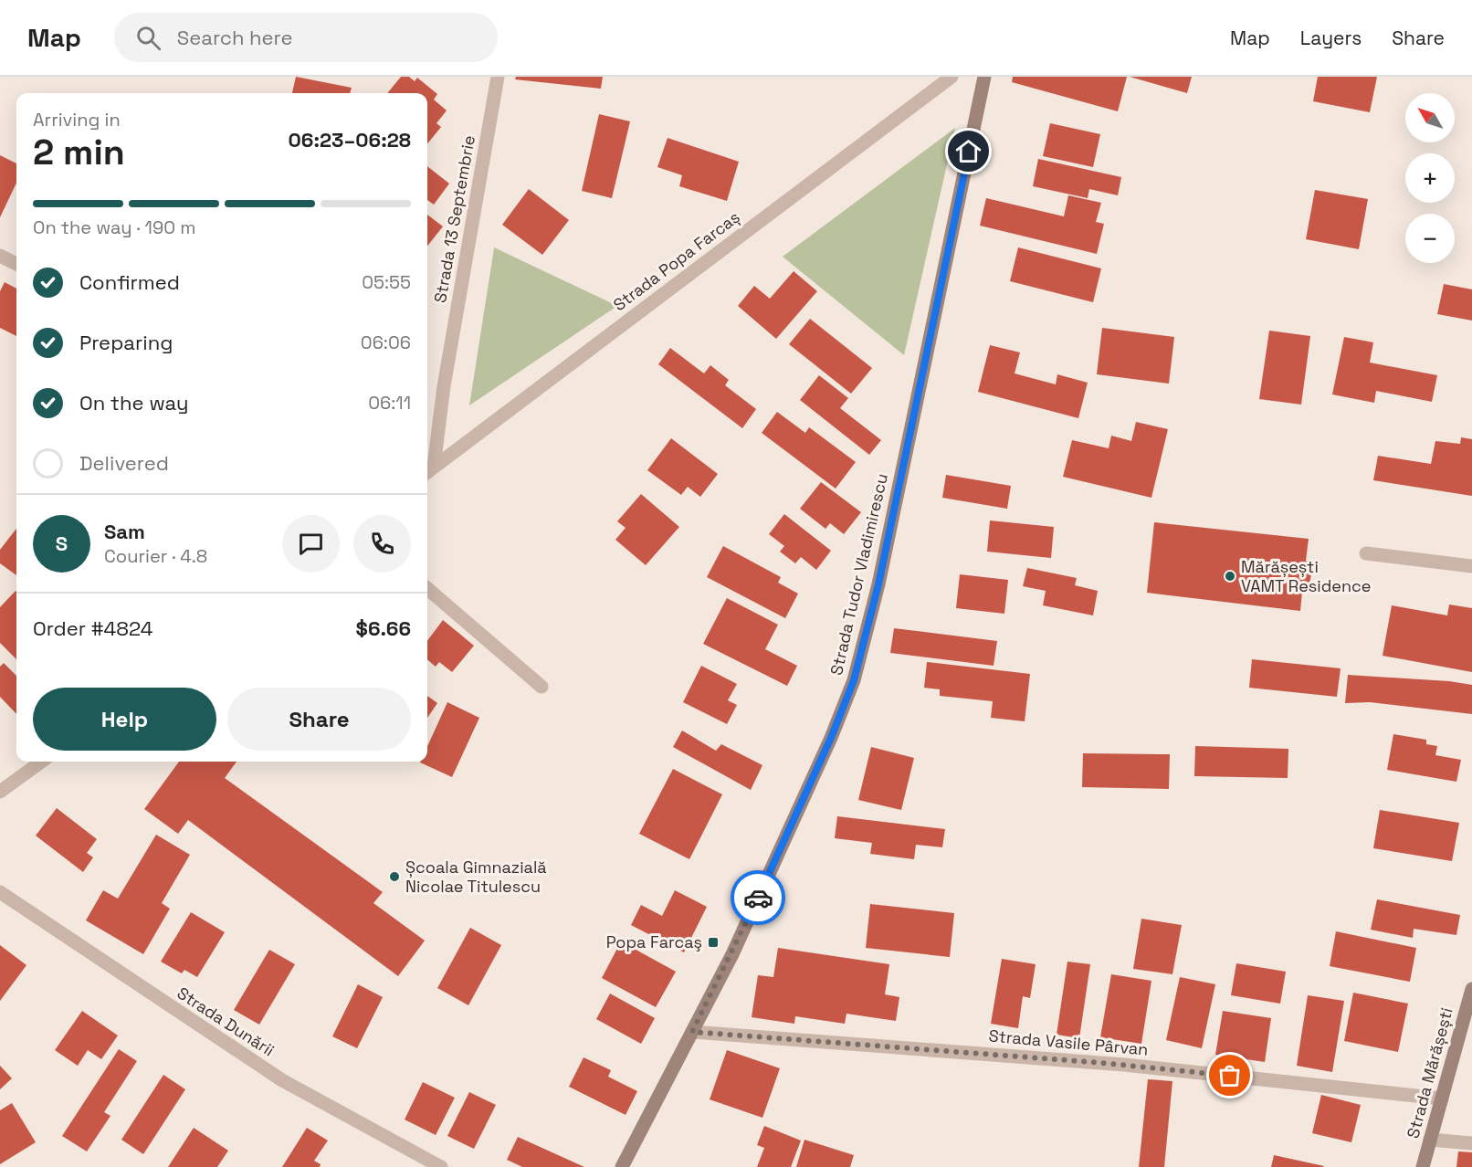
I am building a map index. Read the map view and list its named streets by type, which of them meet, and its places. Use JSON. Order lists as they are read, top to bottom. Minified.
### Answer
{"streets":{"street":["Strada 13 Septembrie","Strada Popa Farcaș","Strada Tudor Vladimirescu","Strada Dunării","Strada Vasile Pârvan","Strada Mărășești"]},"crossings":[["Strada 13 Septembrie","Strada Popa Farcaș"],["Strada Tudor Vladimirescu","Strada Vasile Pârvan"],["Strada Vasile Pârvan","Strada Mărășești"]],"places":{"other":["Mărășești VAMT Residence","Școala Gimnazială Nicolae Titulescu"],"transit":["Popa Farcaş"]},"north":"top left","page":{"header":"Map","search":"Search here","nav":["Map","Layers","Share"],"map_buttons":["+","−"],"heading":["2 min","Arriving in","06:23–06:28"],"panel":["Sam","Courier · 4.8","Order #4824","$6.66"],"bar":"On the way · 190 m","list":[["Confirmed","05:55"],["Preparing","06:06"],["On the way","06:11"],"Delivered"],"round":"S","buttons":["Help","Share"]}}
